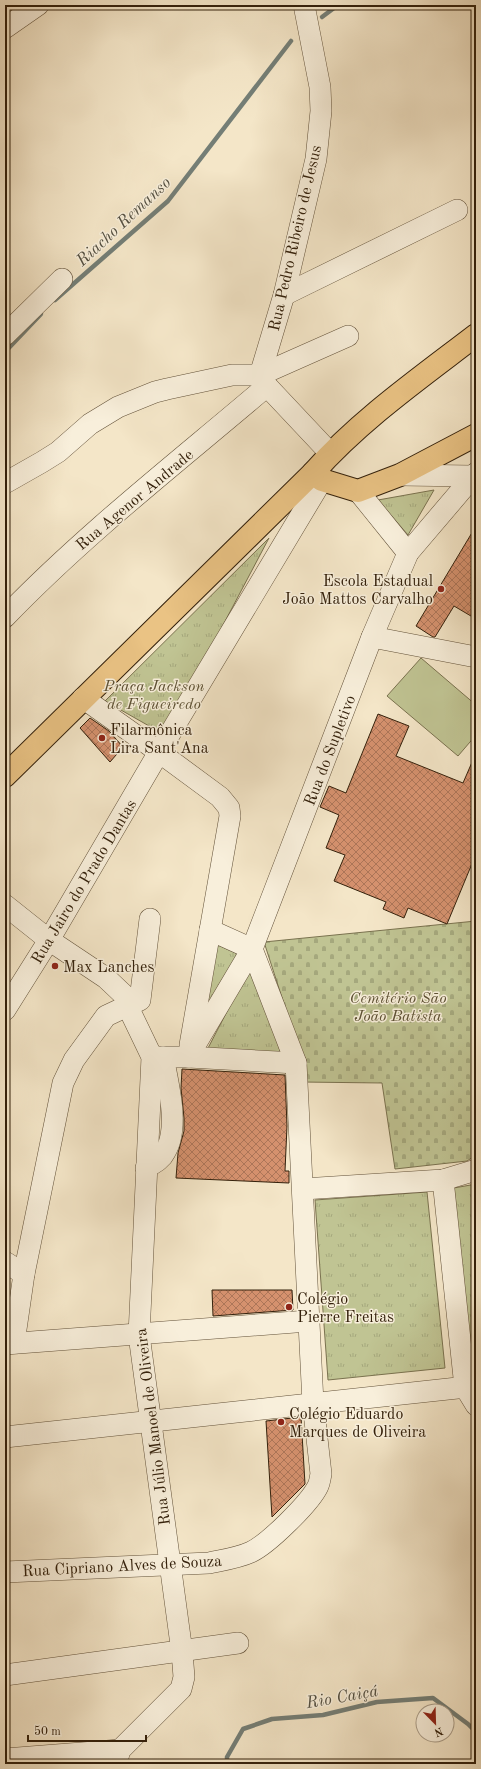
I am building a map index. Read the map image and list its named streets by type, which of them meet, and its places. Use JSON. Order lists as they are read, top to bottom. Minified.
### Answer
{"streets":{"street":["Rua Pedro Ribeiro de Jesus","Rua Agenor Andrade","Rua do Supletivo","Rua Jairo do Prado Dantas","Rua Júlio Manoel de Oliveira","Rua Cipriano Alves de Souza"]},"crossings":[["Rua Pedro Ribeiro de Jesus","Rua Agenor Andrade"],["Rua Júlio Manoel de Oliveira","Rua Cipriano Alves de Souza"]],"water":["Riacho Remanso","Rio Caiçá"],"parks":["Praça Jackson de Figueiredo","Cemitério São João Batista"],"places":["Escola Estadual João Mattos Carvalho","Filarmônica Lira Sant'Ana","Max Lanches","Colégio Pierre Freitas","Colégio Eduardo Marques de Oliveira"],"scale_bar":"50 m","north":"bottom right"}
